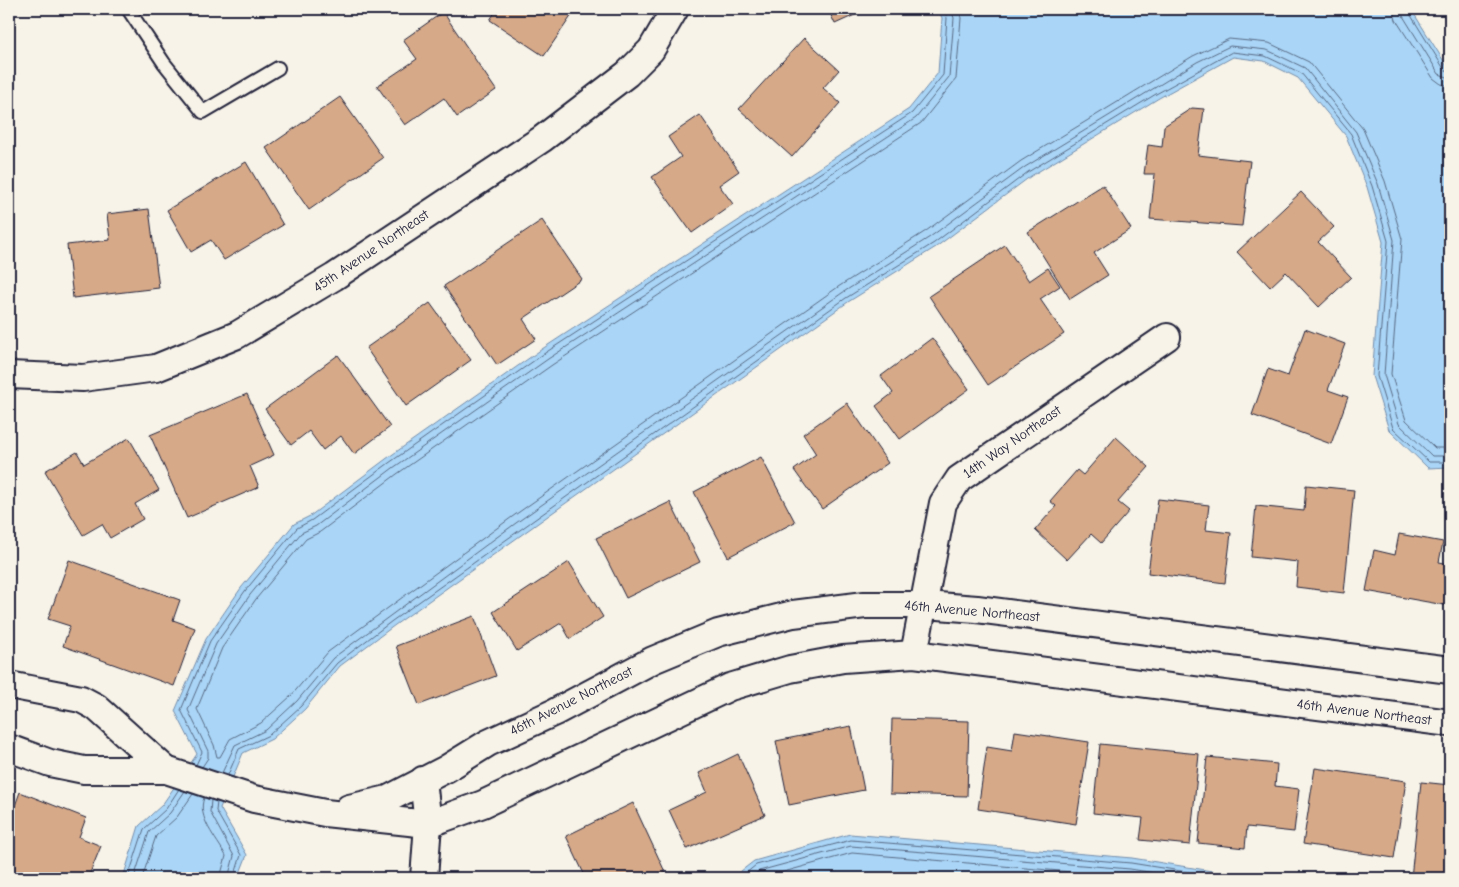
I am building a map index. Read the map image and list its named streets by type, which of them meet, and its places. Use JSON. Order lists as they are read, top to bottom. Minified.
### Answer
{"streets":{"street":["45th Avenue Northeast","14th Way Northeast","46th Avenue Northeast"]},"crossings":[["14th Way Northeast","46th Avenue Northeast"]]}
